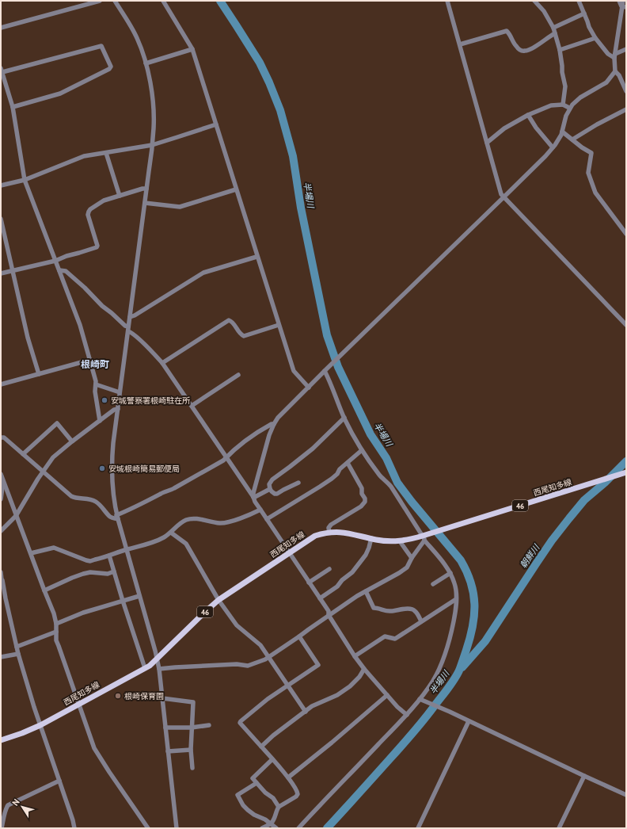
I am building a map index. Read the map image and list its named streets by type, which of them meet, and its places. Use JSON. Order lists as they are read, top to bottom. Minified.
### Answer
{"streets":{"main road":["西尾知多線","46"]},"districts":["根崎町"],"water":["半場川","朝鮮川"],"places":["安城警察署根崎駐在所","安城根崎簡易郵便局","根崎保育園"],"north":"top left"}
